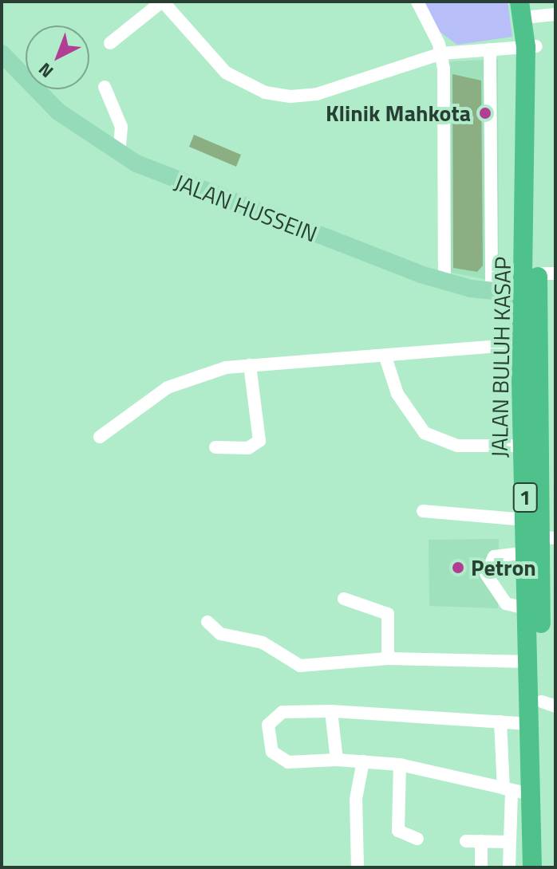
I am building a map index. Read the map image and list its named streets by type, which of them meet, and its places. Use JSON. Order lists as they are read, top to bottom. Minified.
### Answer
{"streets":{"highway":["JALAN BULUH KASAP","1"],"main road":["JALAN HUSSEIN"]},"crossings":[["JALAN HUSSEIN","JALAN BULUH KASAP"]],"places":["Klinik Mahkota","Petron"],"north":"bottom left"}
